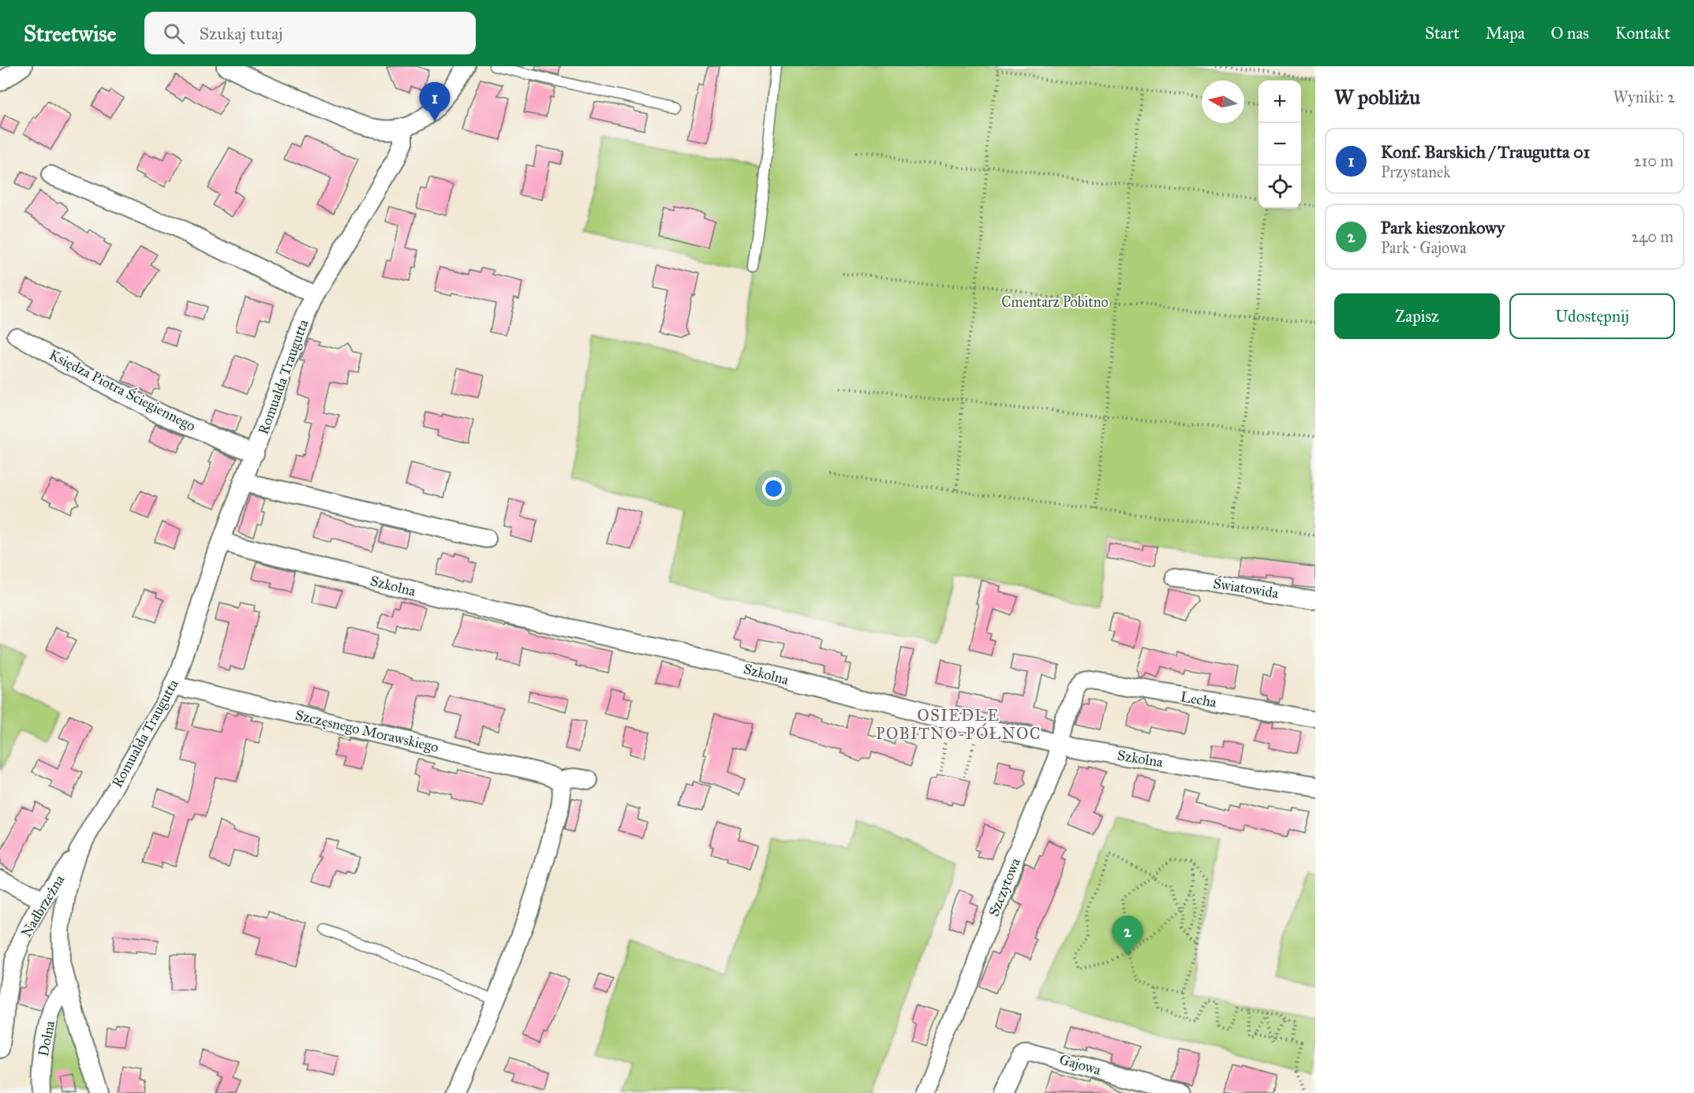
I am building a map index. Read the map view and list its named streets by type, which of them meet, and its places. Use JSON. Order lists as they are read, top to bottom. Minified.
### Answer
{"streets":{"street":["Romualda Traugutta","Księdza Piotra Ściegiennego","Szkolna","Światowida","Lecha","Szczęsnego Morawskiego","Szczytowa","Nadbrzeżna","Dolna","Gajowa"]},"crossings":[["Romualda Traugutta","Księdza Piotra Ściegiennego"],["Romualda Traugutta","Szkolna"],["Romualda Traugutta","Szczęsnego Morawskiego"],["Romualda Traugutta","Nadbrzeżna"],["Romualda Traugutta","Dolna"],["Szkolna","Szczytowa"],["Lecha","Szczytowa"]],"districts":["OSIEDLE POBITNO-PÓŁNOC"],"parks":["Cmentarz Pobitno"],"north":"left","page":{"header":"Streetwise","search":"Szukaj tutaj","nav":["Start","Mapa","O nas","Kontakt"],"heading":["W pobliżu","Wyniki: 2"],"map_buttons":["+","−"],"pins":["1","2"],"list":[{"mark":"1","name":"Konf. Barskich / Traugutta 01","note":"Przystanek","value":"210 m"},{"mark":"2","name":"Park kieszonkowy","note":"Park · Gajowa","value":"240 m"}],"buttons":["Zapisz","Udostępnij"]}}
